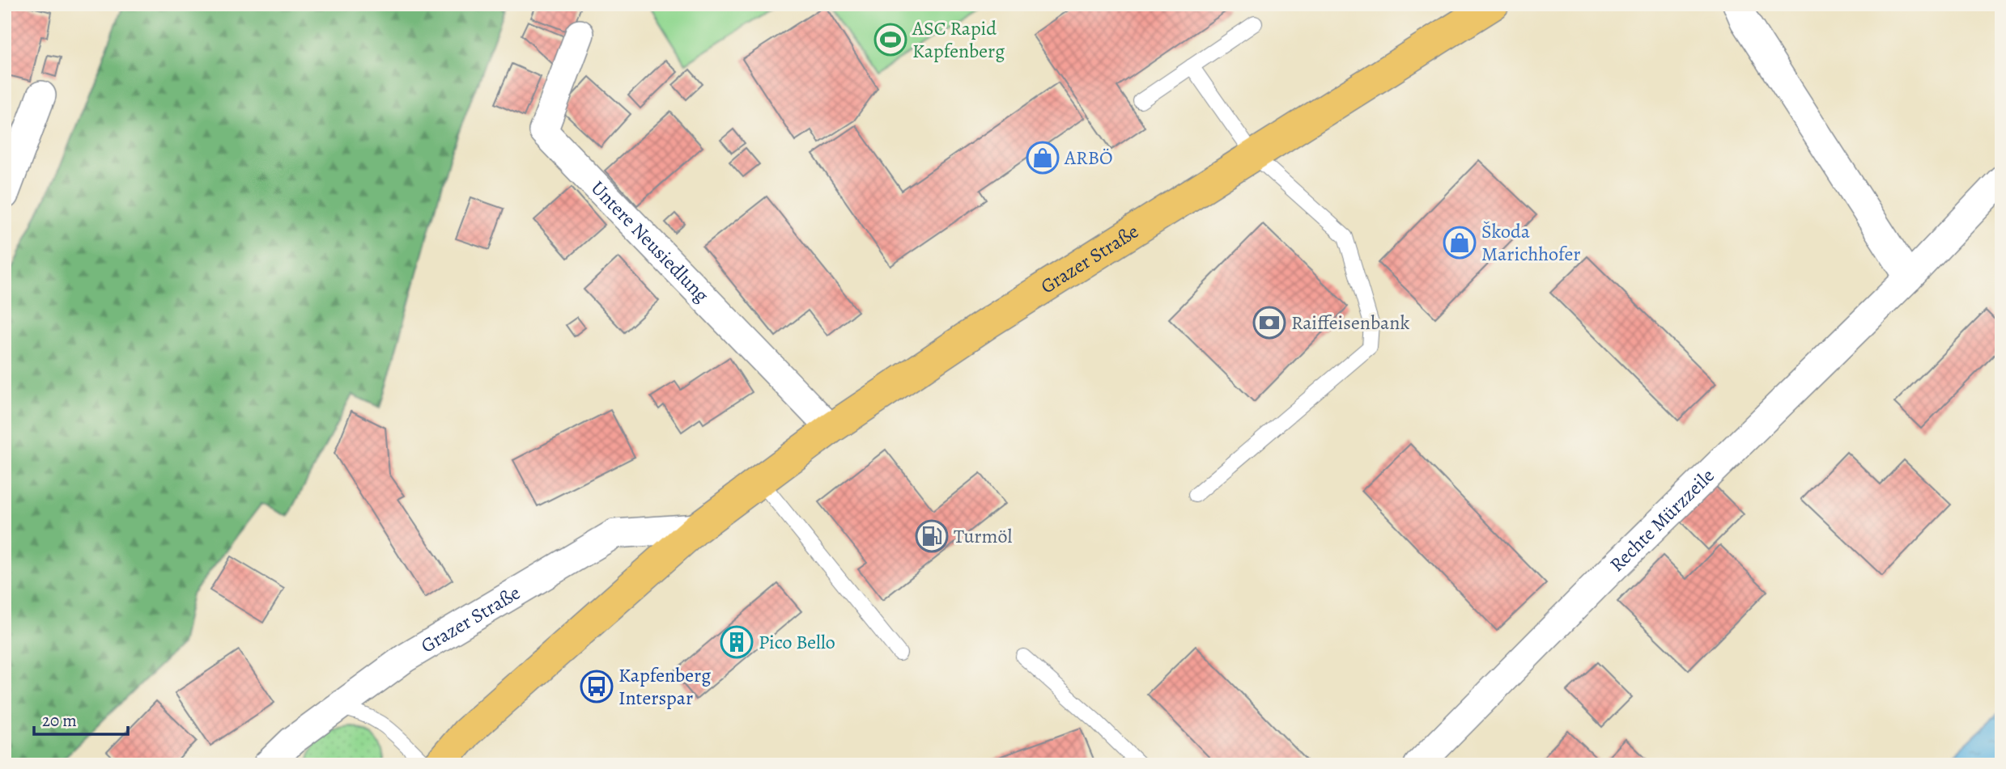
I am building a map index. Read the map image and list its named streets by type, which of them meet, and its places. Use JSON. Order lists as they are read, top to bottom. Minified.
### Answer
{"streets":{"main road":["Grazer Straße"],"street":["Untere Neusiedlung","Rechte Mürzzeile"]},"crossings":[["Untere Neusiedlung","Grazer Straße"]],"places":{"sports":["ASC Rapid Kapfenberg"],"shop":["ARBÖ","Škoda Marichhofer"],"bank":["Raiffeisenbank"],"fuel station":["Turmöl"],"building":["Pico Bello"],"bus stop":["Kapfenberg Interspar"]},"scale_bar":"20 m"}
